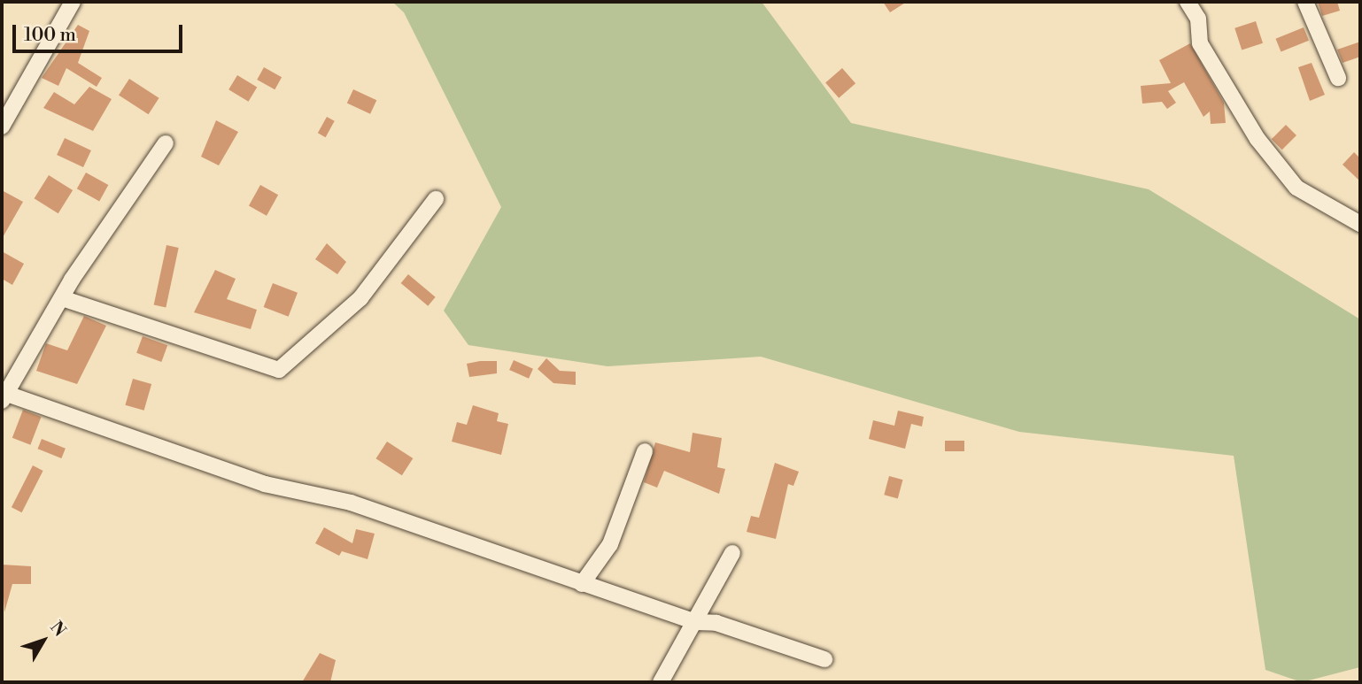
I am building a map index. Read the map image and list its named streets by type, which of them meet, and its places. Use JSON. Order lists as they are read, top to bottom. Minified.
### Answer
{"scale_bar":"100 m","north":"top right"}
